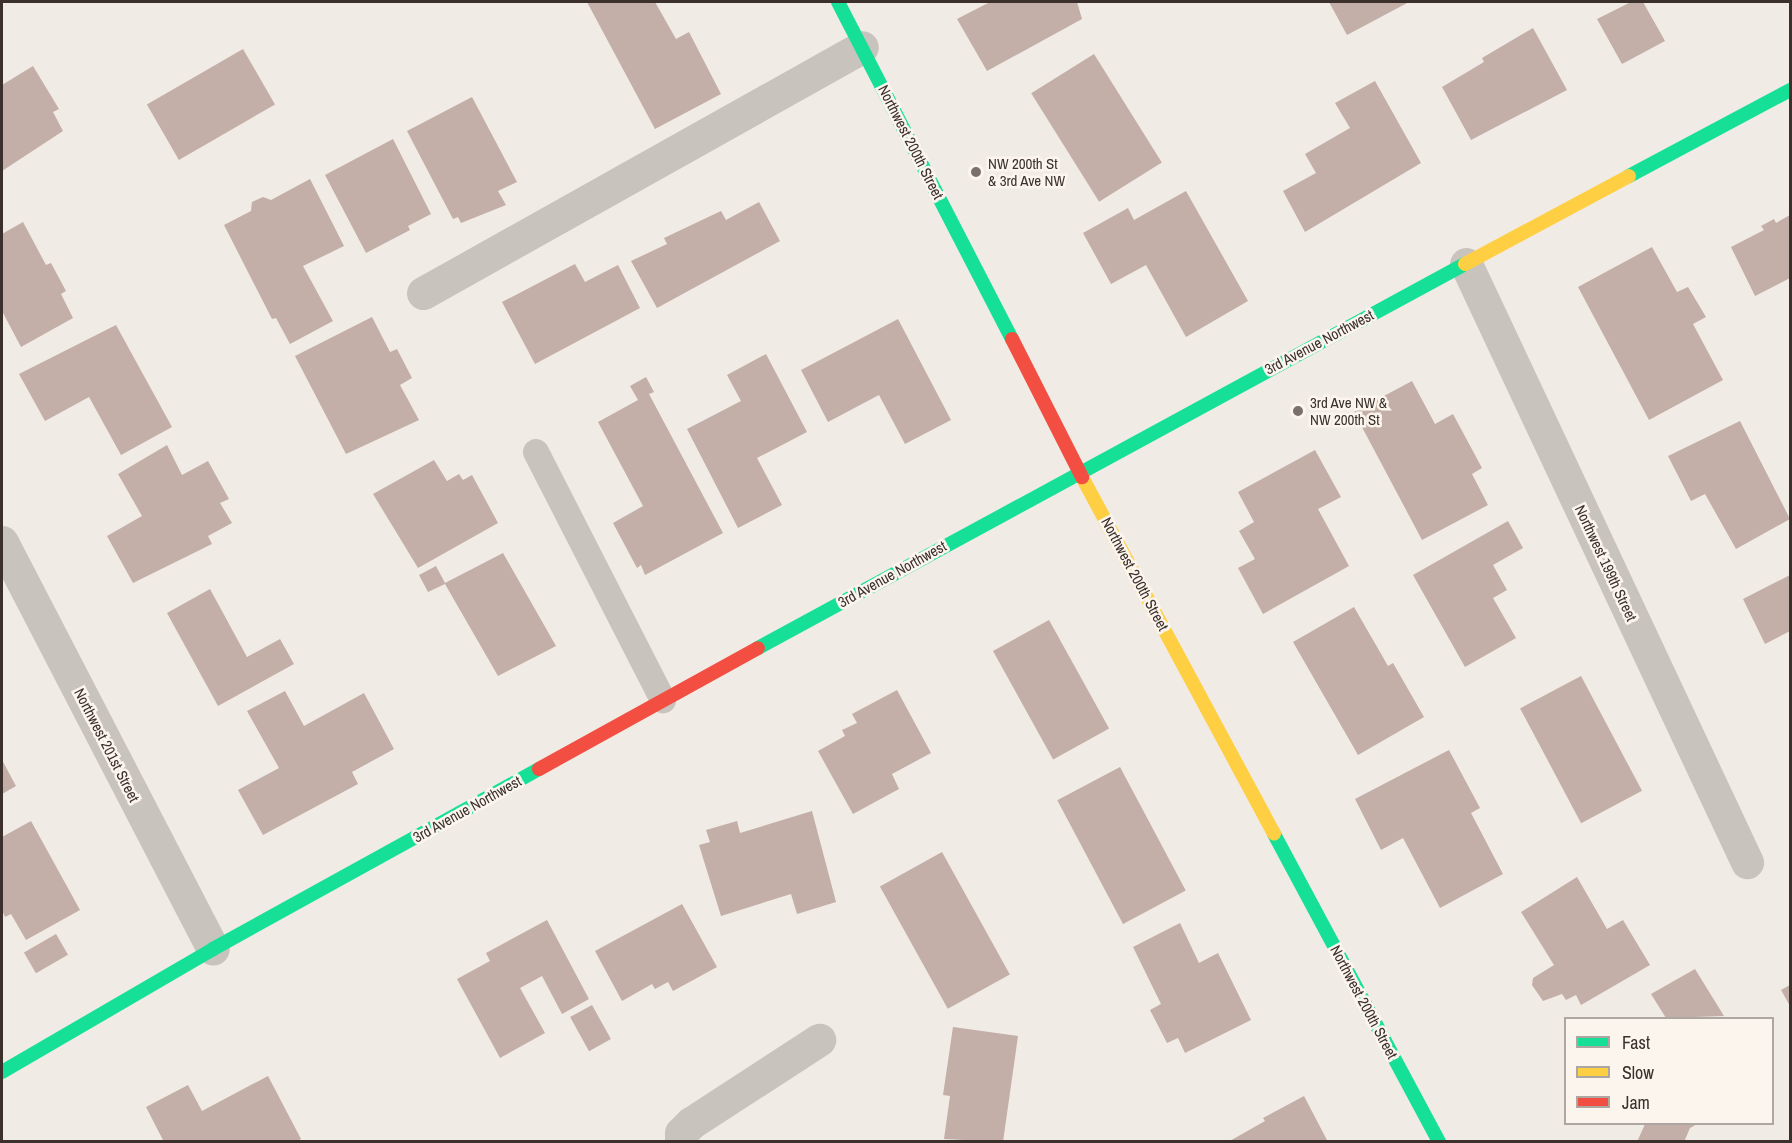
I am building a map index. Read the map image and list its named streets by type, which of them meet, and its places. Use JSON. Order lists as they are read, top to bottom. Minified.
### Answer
{"streets":{"street":["Northwest 200th Street","3rd Avenue Northwest","Northwest 199th Street","Northwest 201st Street"]},"crossings":[["Northwest 200th Street","3rd Avenue Northwest"],["3rd Avenue Northwest","Northwest 199th Street"],["3rd Avenue Northwest","Northwest 201st Street"]],"places":["NW 200th St & 3rd Ave NW","3rd Ave NW & NW 200th St"],"legend":["Fast","Slow","Jam"]}
